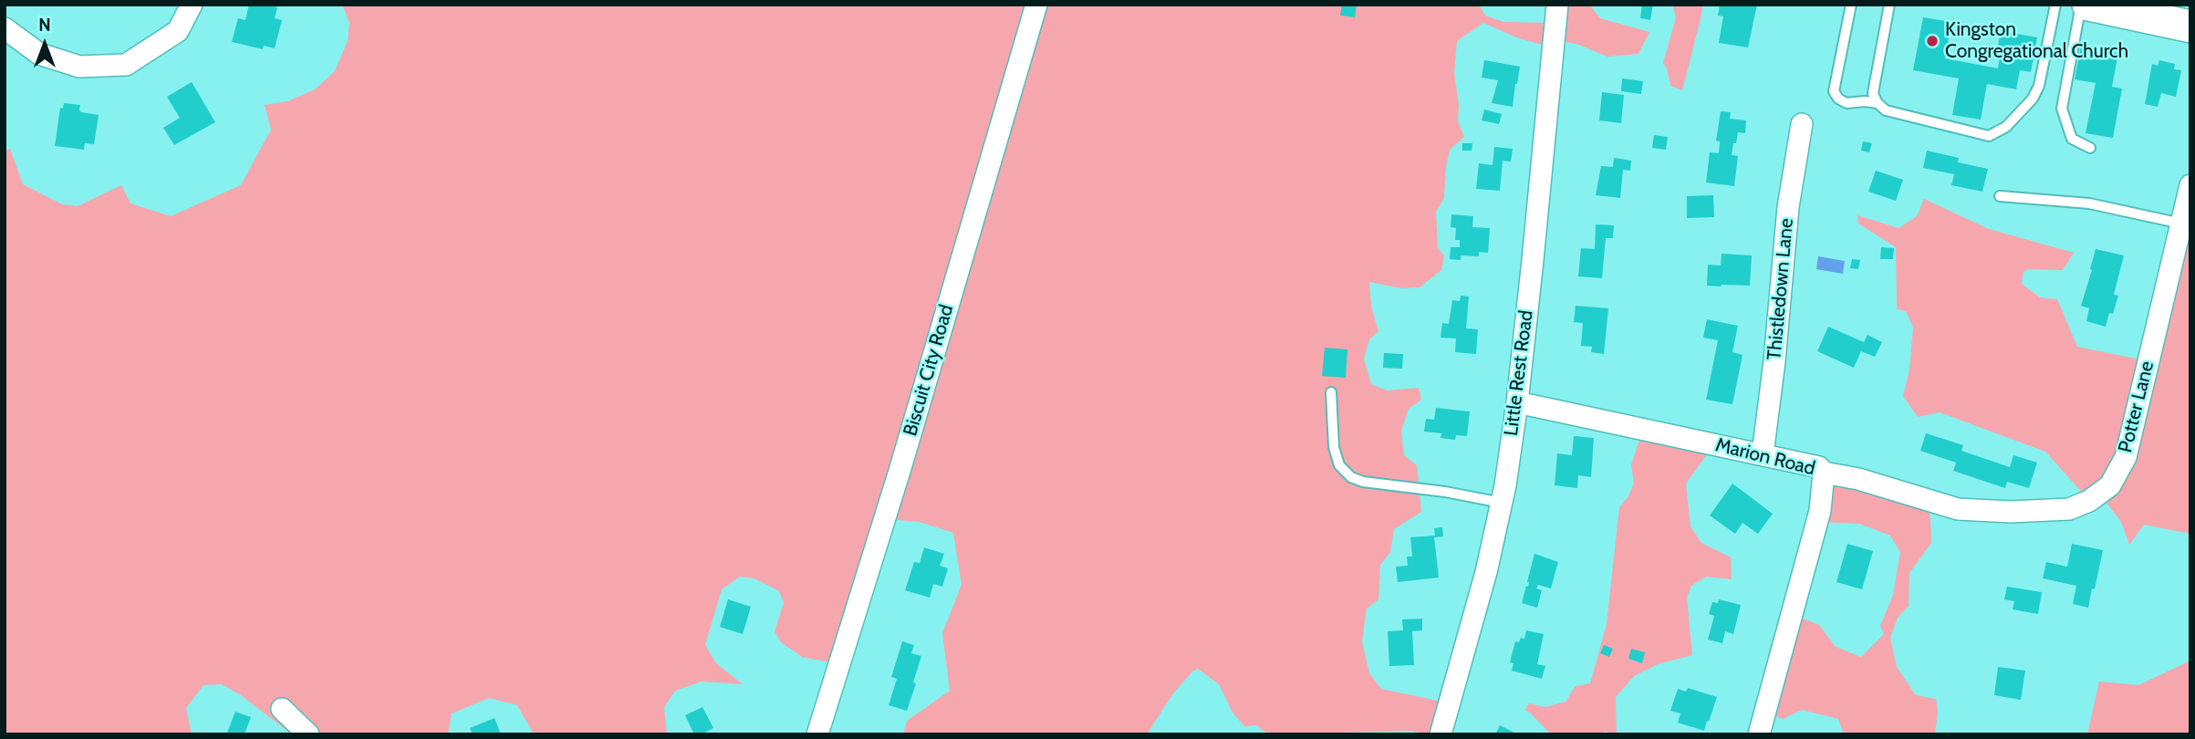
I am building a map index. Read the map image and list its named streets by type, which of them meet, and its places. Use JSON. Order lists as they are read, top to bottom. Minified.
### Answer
{"streets":{"street":["Thistledown Lane","Biscuit City Road","Little Rest Road","Potter Lane","Marion Road"]},"crossings":[["Thistledown Lane","Marion Road"],["Little Rest Road","Marion Road"],["Potter Lane","Marion Road"]],"places":["Kingston Congregational Church"],"north":"top"}
